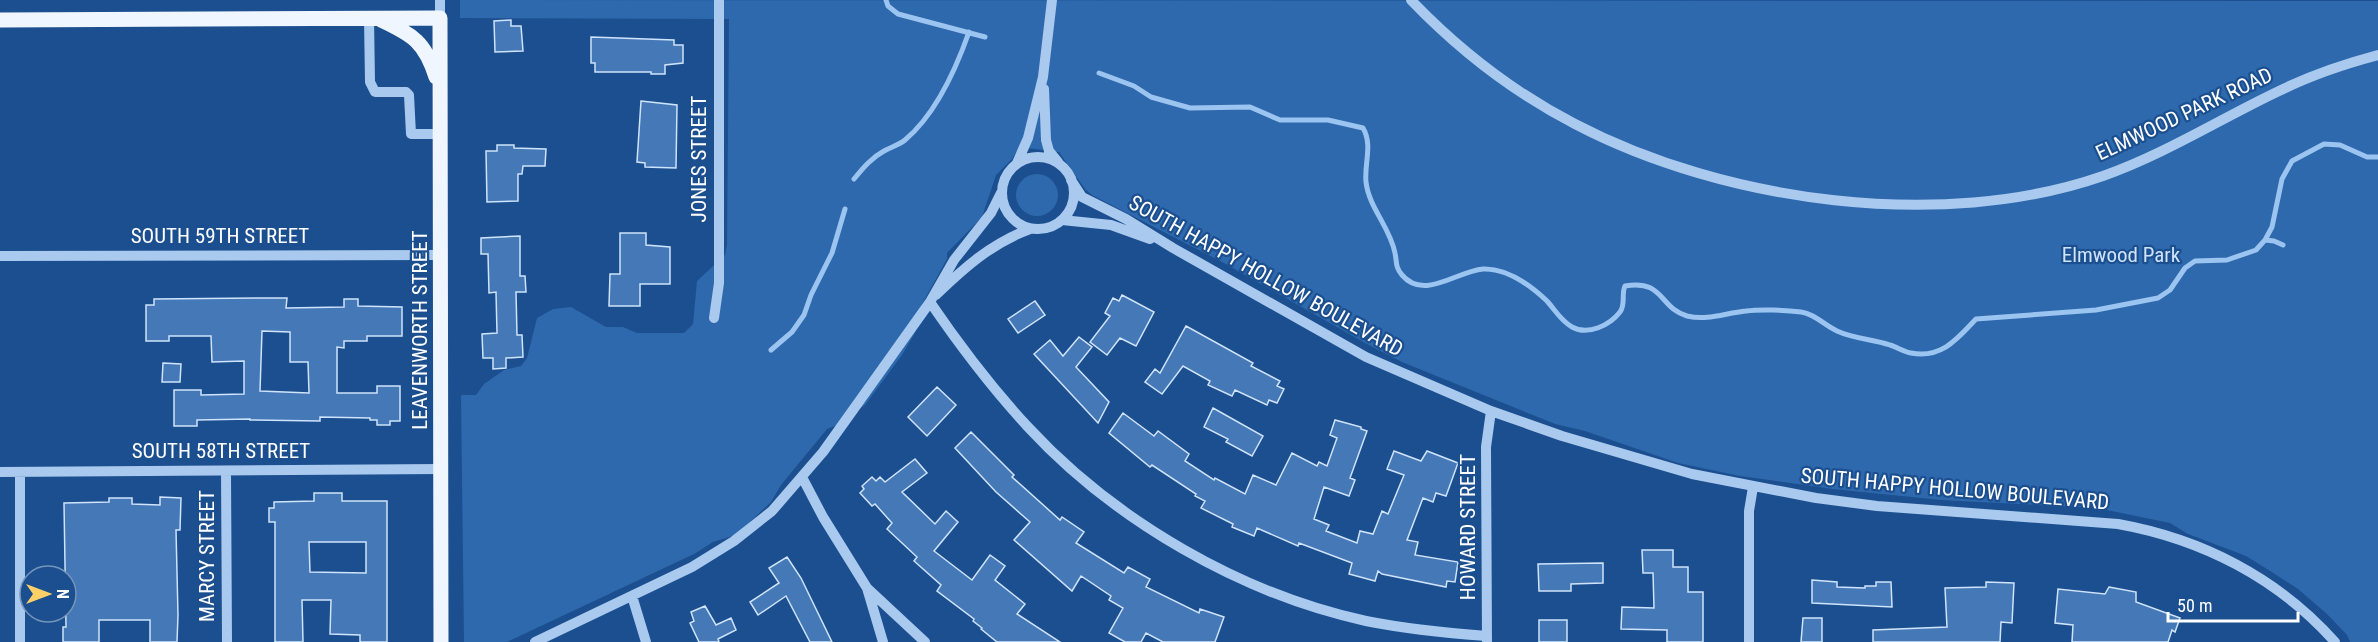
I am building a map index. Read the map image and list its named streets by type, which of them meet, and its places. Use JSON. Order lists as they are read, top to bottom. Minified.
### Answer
{"streets":{"main road":["LEAVENWORTH STREET"],"street":["ELMWOOD PARK ROAD","JONES STREET","SOUTH 59TH STREET","SOUTH HAPPY HOLLOW BOULEVARD","SOUTH 58TH STREET","HOWARD STREET","MARCY STREET"]},"crossings":[["SOUTH 59TH STREET","LEAVENWORTH STREET"],["SOUTH HAPPY HOLLOW BOULEVARD","HOWARD STREET"],["LEAVENWORTH STREET","SOUTH 58TH STREET"],["SOUTH 58TH STREET","MARCY STREET"]],"parks":["Elmwood Park"],"scale_bar":"50 m","north":"right"}
